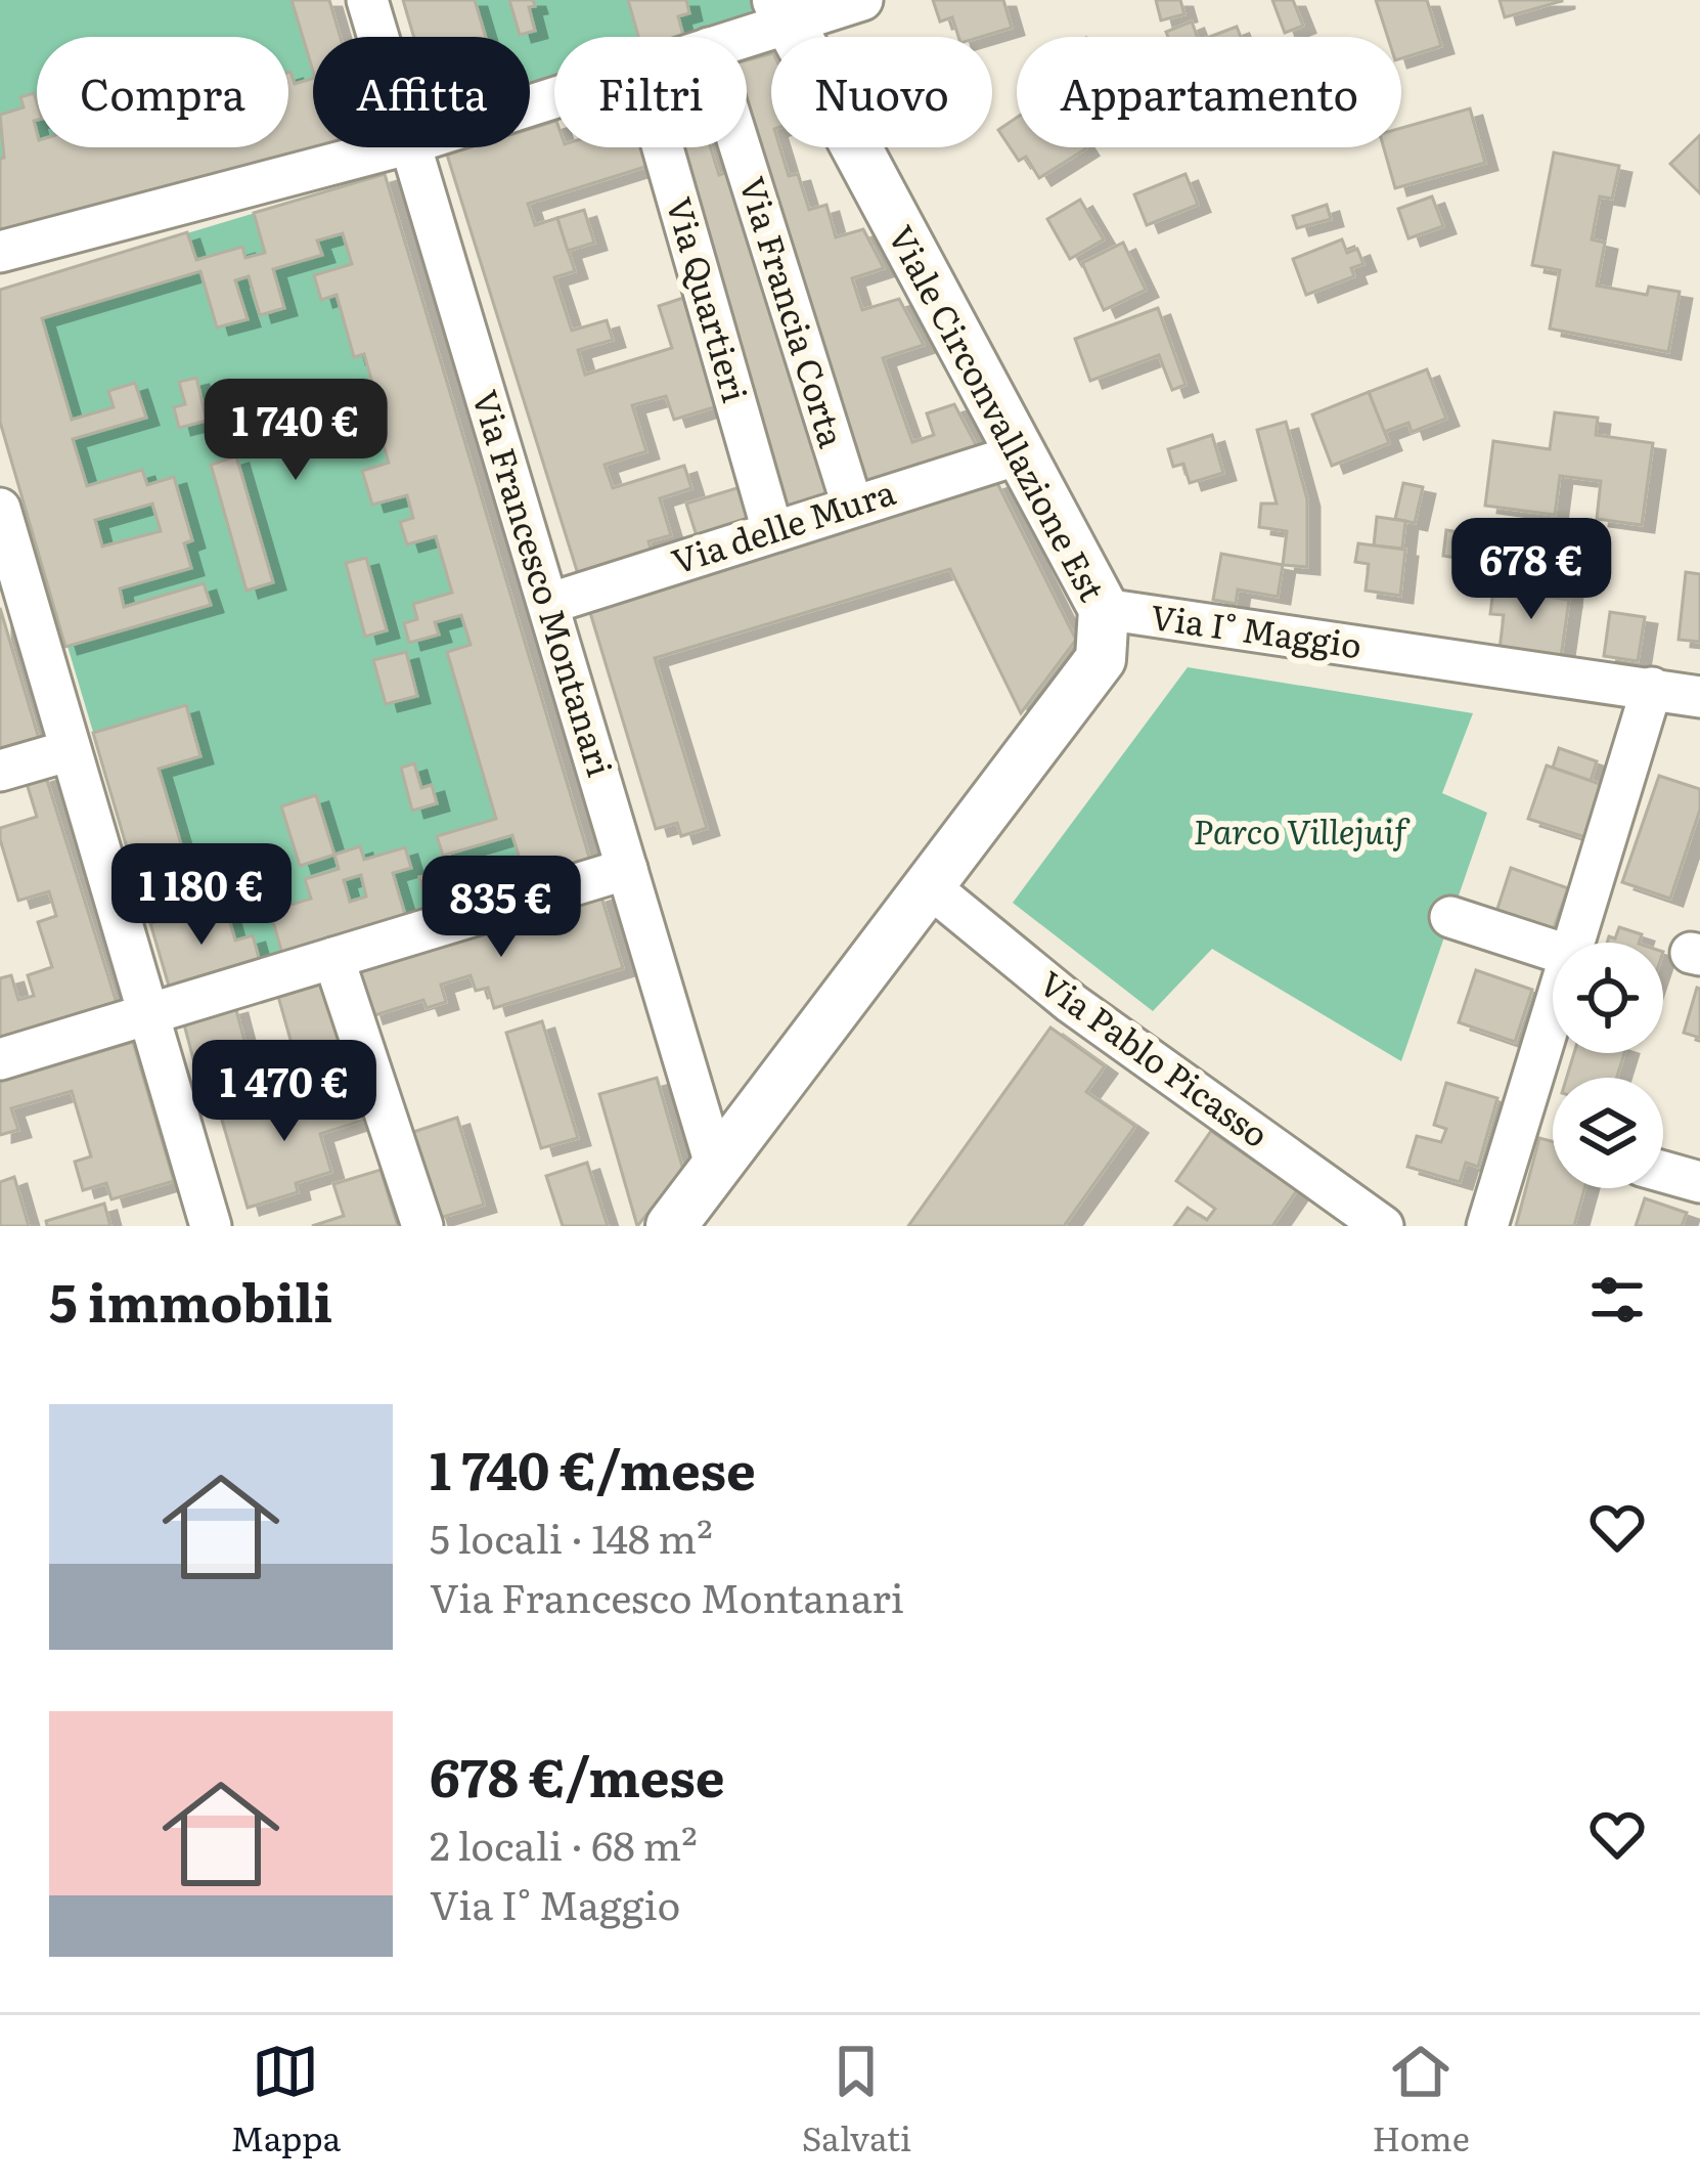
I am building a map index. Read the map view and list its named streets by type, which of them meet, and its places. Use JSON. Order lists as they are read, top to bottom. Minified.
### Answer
{"streets":{"main road":["Viale Circonvallazione Est"],"street":["Via Quartieri","Via Francia Corta","Via delle Mura","Via Francesco Montanari","Via I° Maggio","Via Pablo Picasso"]},"crossings":[["Via Quartieri","Via delle Mura"],["Via Francia Corta","Via delle Mura"],["Viale Circonvallazione Est","Via delle Mura"],["Viale Circonvallazione Est","Via Francesco Montanari"],["Viale Circonvallazione Est","Via I° Maggio"],["Viale Circonvallazione Est","Via Pablo Picasso"],["Via delle Mura","Via Francesco Montanari"]],"parks":["Parco Villejuif"],"page":{"chip":["Compra","Affitta","Filtri","Nuovo","Appartamento"],"price":["1 740 €","678 €","1 180 €","835 €","1 470 €"],"heading":"5 immobili","list":[{"name":"1 740 €/mese","note":"5 locali · 148 m² · Via Francesco Montanari"},{"name":"678 €/mese","note":"2 locali · 68 m² · Via I° Maggio"}],"tabs":["Mappa","Salvati","Home"]}}
